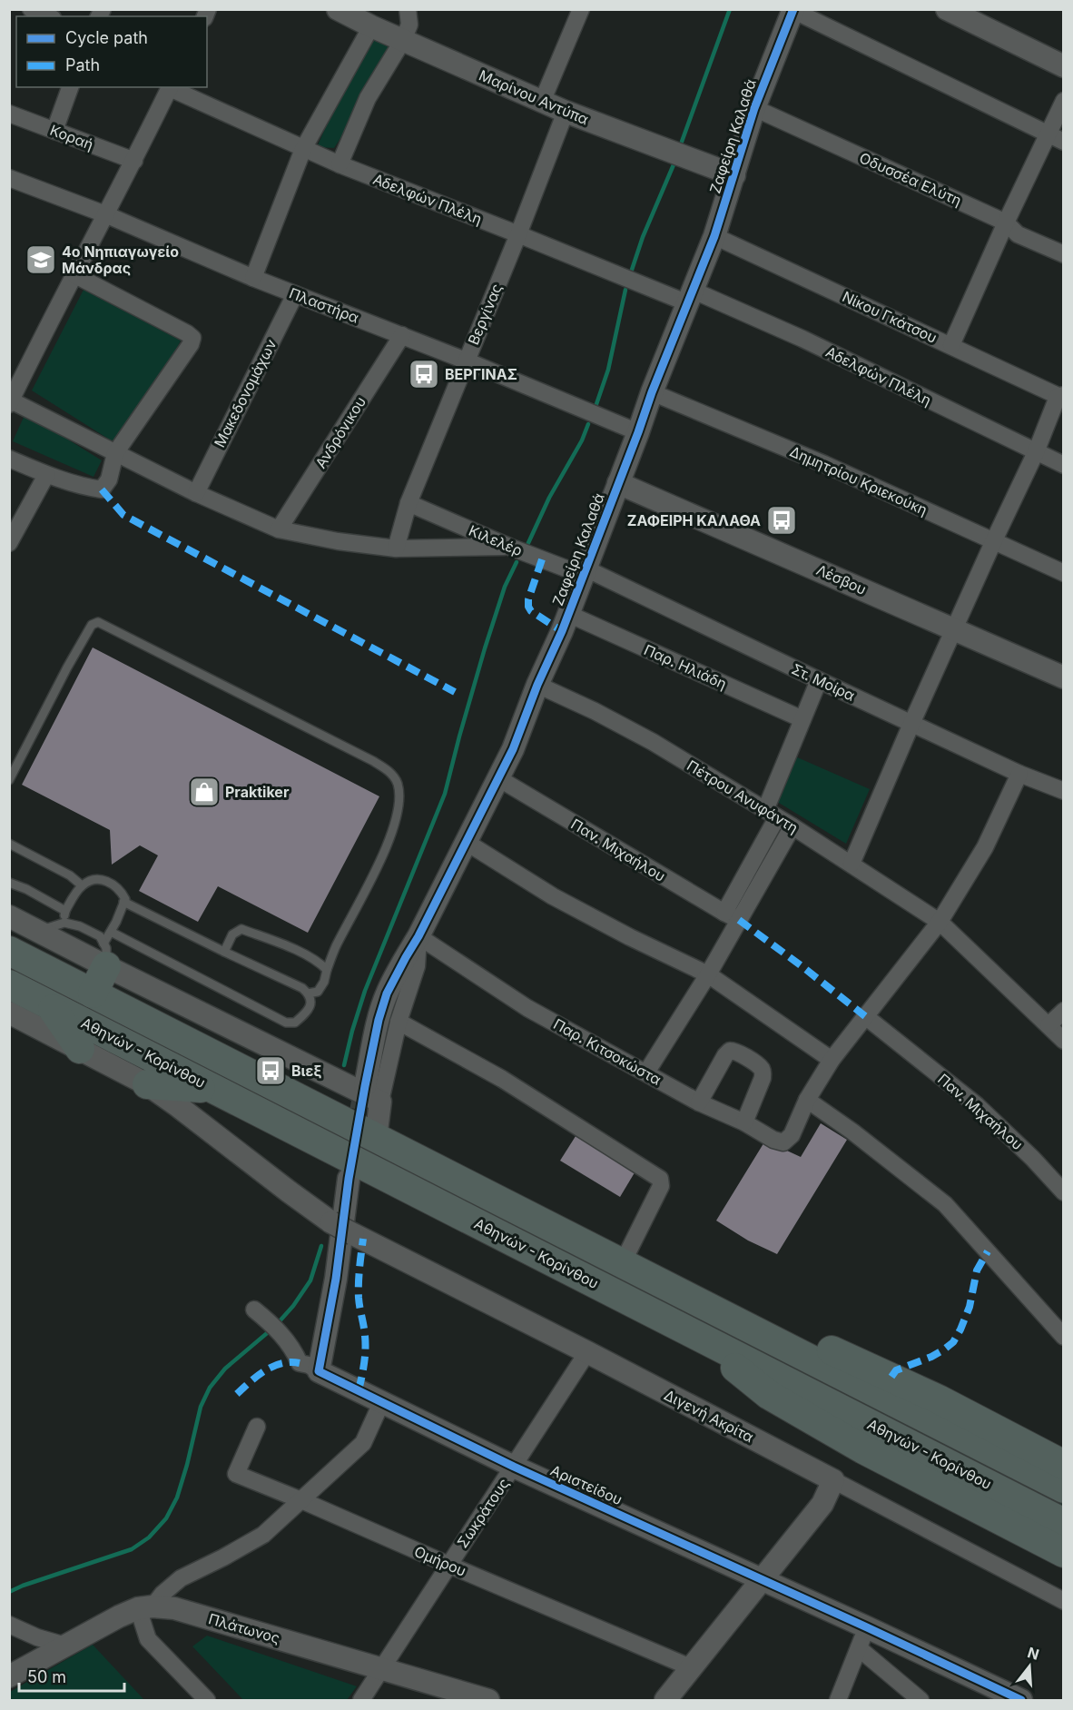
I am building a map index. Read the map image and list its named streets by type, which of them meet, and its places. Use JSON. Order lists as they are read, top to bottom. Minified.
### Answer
{"streets":{"highway":["Αθηνών - Κορίνθου"],"street":["Μαρίνου Αντύπα","Ζαφείρη Καλαθά","Κοραή","Οδυσσέα Ελύτη","Αδελφών Πλέλη","Πλαστήρα","Βεργίνας","Νίκου Γκάτσου","Μακεδονομάχων","Ανδρόνικου","Δημητρίου Κριεκούκη","Κιλελέρ","Λέσβου","Παρ. Ηλιάδη","Στ. Μοίρα","Πέτρου Ανυφάντη","Παν. Μιχαήλου","Παρ. Κιτσοκώστα","Διγενή Ακρίτα","Αριστείδου","Σωκράτους","Ομήρου","Πλάτωνος"]},"crossings":[["Μαρίνου Αντύπα","Ζαφείρη Καλαθά"],["Μαρίνου Αντύπα","Βεργίνας"],["Ζαφείρη Καλαθά","Οδυσσέα Ελύτη"],["Ζαφείρη Καλαθά","Αδελφών Πλέλη"],["Ζαφείρη Καλαθά","Πλαστήρα"],["Ζαφείρη Καλαθά","Νίκου Γκάτσου"],["Ζαφείρη Καλαθά","Δημητρίου Κριεκούκη"],["Ζαφείρη Καλαθά","Κιλελέρ"],["Ζαφείρη Καλαθά","Λέσβου"],["Ζαφείρη Καλαθά","Παρ. Ηλιάδη"],["Ζαφείρη Καλαθά","Στ. Μοίρα"],["Ζαφείρη Καλαθά","Πέτρου Ανυφάντη"],["Ζαφείρη Καλαθά","Παν. Μιχαήλου"],["Ζαφείρη Καλαθά","Παρ. Κιτσοκώστα"],["Αδελφών Πλέλη","Βεργίνας"],["Πλαστήρα","Βεργίνας"],["Πλαστήρα","Μακεδονομάχων"],["Πλαστήρα","Ανδρόνικου"],["Βεργίνας","Κιλελέρ"],["Κιλελέρ","Στ. Μοίρα"],["Διγενή Ακρίτα","Σωκράτους"],["Αριστείδου","Σωκράτους"],["Σωκράτους","Ομήρου"],["Σωκράτους","Πλάτωνος"]],"places":{"school or university":["4ο Νηπιαγωγείο Μάνδρας"],"bus stop":["ΒΕΡΓΙΝΑΣ","ΖΑΦΕΙΡΗ ΚΑΛΑΘΑ","Βιεξ"],"shop":["Praktiker"]},"legend":["Cycle path","Path"],"scale_bar":"50 m","north":"top"}
